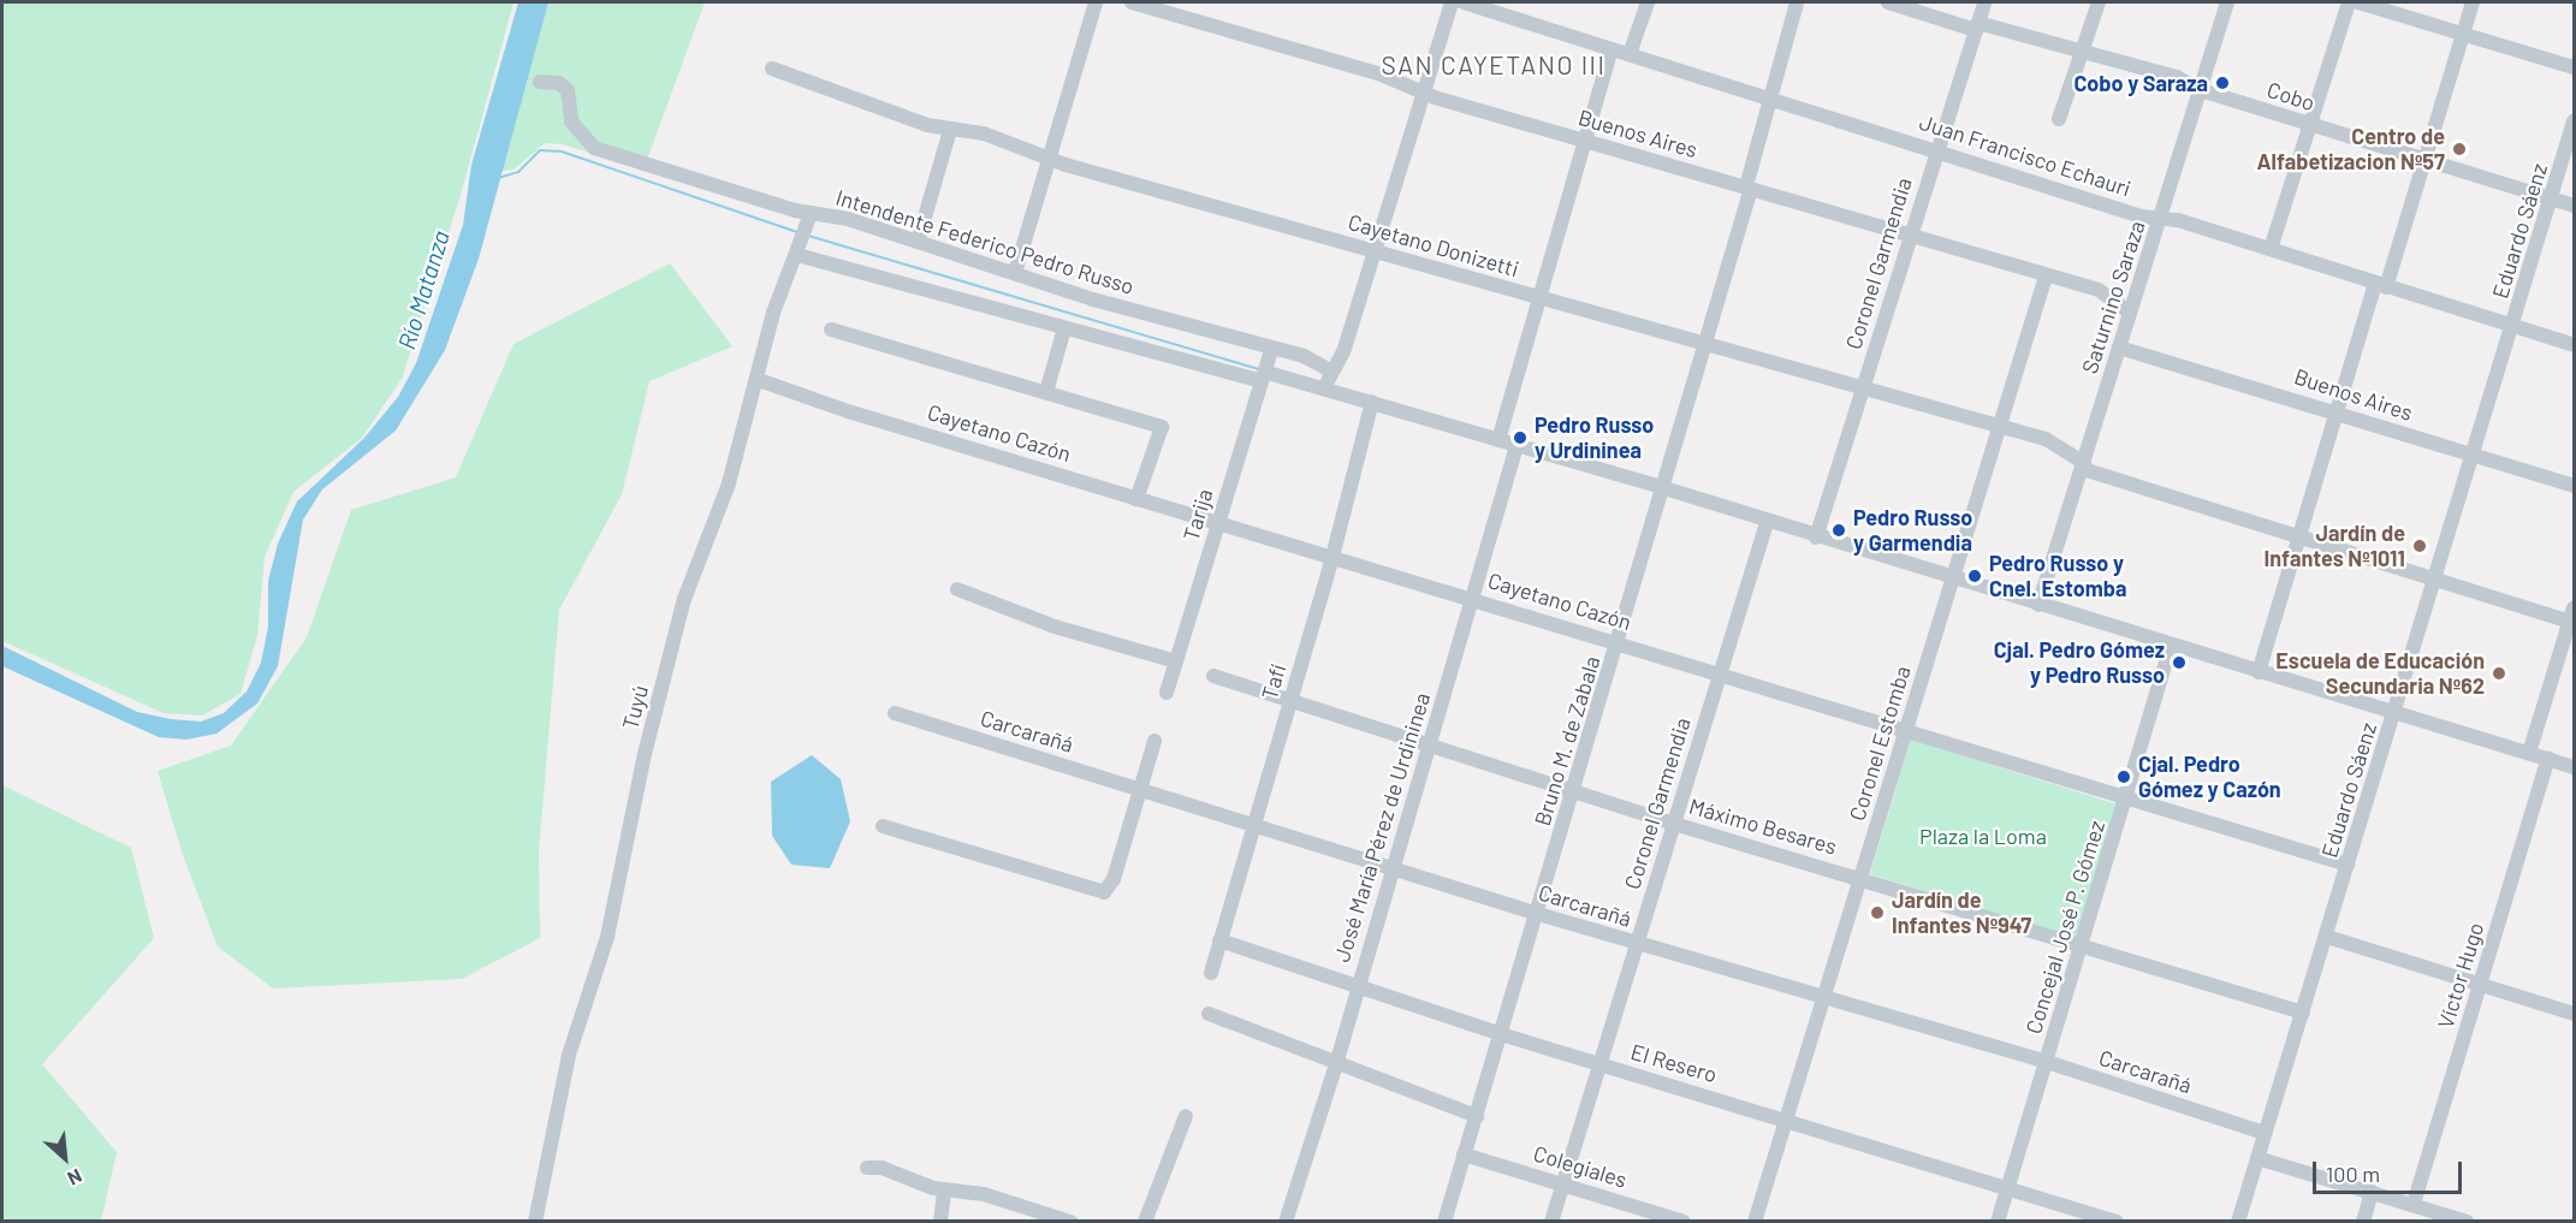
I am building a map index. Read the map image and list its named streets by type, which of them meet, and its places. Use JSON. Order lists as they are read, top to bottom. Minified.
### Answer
{"streets":{"street":["Cobo","Buenos Aires","Juan Francisco Echauri","Eduardo Sáenz","Intendente Federico Pedro Russo","Cayetano Donizetti","Coronel Garmendia","Saturnino Saraza","Cayetano Cazón","Tarija","Tafí","Tuyú","Carcarañá","Bruno M. de Zabala","Coronel Estomba","Máximo Besares","José María Pérez de Urdininea","Concejal José P. Gómez","Víctor Hugo","El Resero","Colegiales"]},"crossings":[["Cobo","Eduardo Sáenz"],["Cobo","Coronel Garmendia"],["Cobo","Saturnino Saraza"],["Buenos Aires","Eduardo Sáenz"],["Buenos Aires","Coronel Garmendia"],["Buenos Aires","Saturnino Saraza"],["Buenos Aires","Bruno M. de Zabala"],["Buenos Aires","Coronel Estomba"],["Juan Francisco Echauri","Eduardo Sáenz"],["Juan Francisco Echauri","Coronel Garmendia"],["Juan Francisco Echauri","Saturnino Saraza"],["Eduardo Sáenz","Cayetano Donizetti"],["Eduardo Sáenz","Cayetano Cazón"],["Eduardo Sáenz","Carcarañá"],["Eduardo Sáenz","Máximo Besares"],["Intendente Federico Pedro Russo","Tarija"],["Intendente Federico Pedro Russo","Tuyú"],["Cayetano Donizetti","Coronel Garmendia"],["Cayetano Donizetti","Saturnino Saraza"],["Cayetano Donizetti","Bruno M. de Zabala"],["Cayetano Donizetti","Coronel Estomba"],["Coronel Garmendia","Cayetano Cazón"],["Coronel Garmendia","Carcarañá"],["Coronel Garmendia","Máximo Besares"],["Coronel Garmendia","El Resero"],["Coronel Garmendia","Colegiales"],["Cayetano Cazón","Tarija"],["Cayetano Cazón","Tafí"],["Cayetano Cazón","Tuyú"],["Cayetano Cazón","Bruno M. de Zabala"],["Cayetano Cazón","Coronel Estomba"],["Cayetano Cazón","José María Pérez de Urdininea"],["Cayetano Cazón","Concejal José P. Gómez"],["Tafí","Carcarañá"],["Tafí","Máximo Besares"],["Tafí","El Resero"],["Carcarañá","Bruno M. de Zabala"],["Carcarañá","Coronel Estomba"],["Carcarañá","José María Pérez de Urdininea"],["Carcarañá","Concejal José P. Gómez"],["Bruno M. de Zabala","Máximo Besares"],["Bruno M. de Zabala","El Resero"],["Bruno M. de Zabala","Colegiales"],["Coronel Estomba","Máximo Besares"],["Coronel Estomba","El Resero"],["Máximo Besares","José María Pérez de Urdininea"],["Máximo Besares","Concejal José P. Gómez"],["José María Pérez de Urdininea","El Resero"],["Concejal José P. Gómez","El Resero"]],"districts":["SAN CAYETANO III"],"water":["Río Matanza"],"parks":["Plaza la Loma"],"places":["Cobo y Saraza","Centro de Alfabetizacion Nº57","Pedro Russo y Urdininea","Pedro Russo y Garmendia","Jardín de Infantes Nº1011","Pedro Russo y Cnel. Estomba","Cjal. Pedro Gómez y Pedro Russo","Escuela de Educación Secundaria Nº62","Cjal. Pedro Gómez y Cazón","Jardín de Infantes Nº947"],"scale_bar":"100 m","north":"bottom right"}
